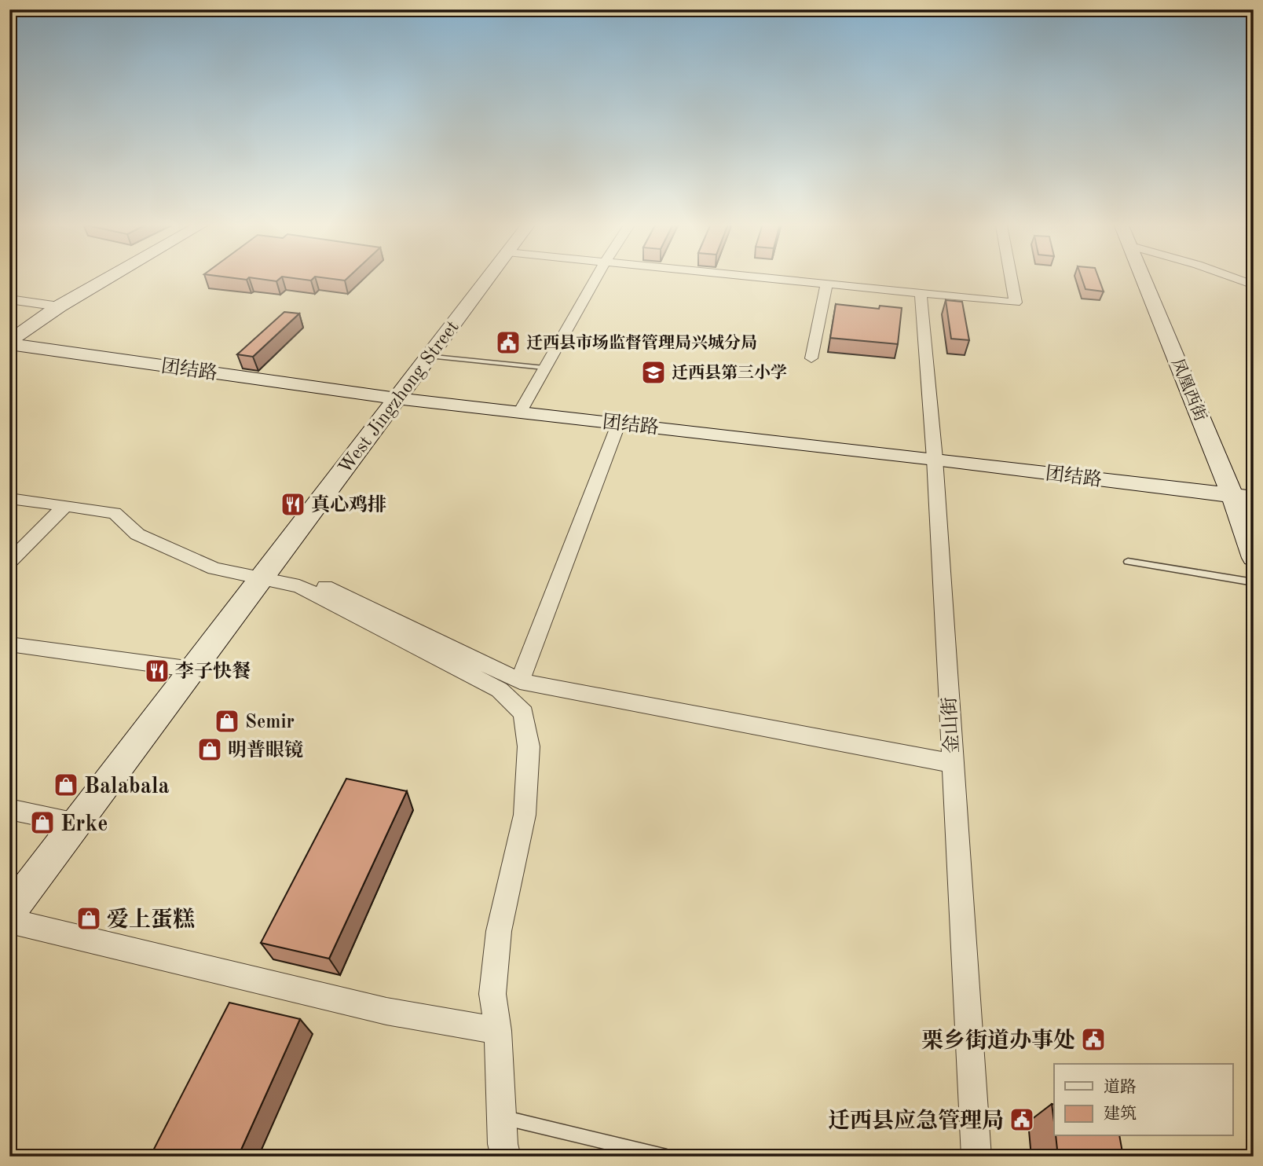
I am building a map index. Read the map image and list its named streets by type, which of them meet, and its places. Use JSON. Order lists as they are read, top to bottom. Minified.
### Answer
{"streets":{"street":["团结路","凤凰西街","West Jingzhong Street","金山街"]},"crossings":[["团结路","凤凰西街"],["团结路","West Jingzhong Street"],["团结路","金山街"]],"places":{"public building":["迁西县市场监督管理局兴城分局","栗乡街道办事处","迁西县应急管理局"],"school or university":["迁西县第三小学"],"restaurant":["真心鸡排","李子快餐"],"shop":["Semir","明普眼镜","Balabala","Erke","爱上蛋糕"]},"legend":["道路","建筑"]}
